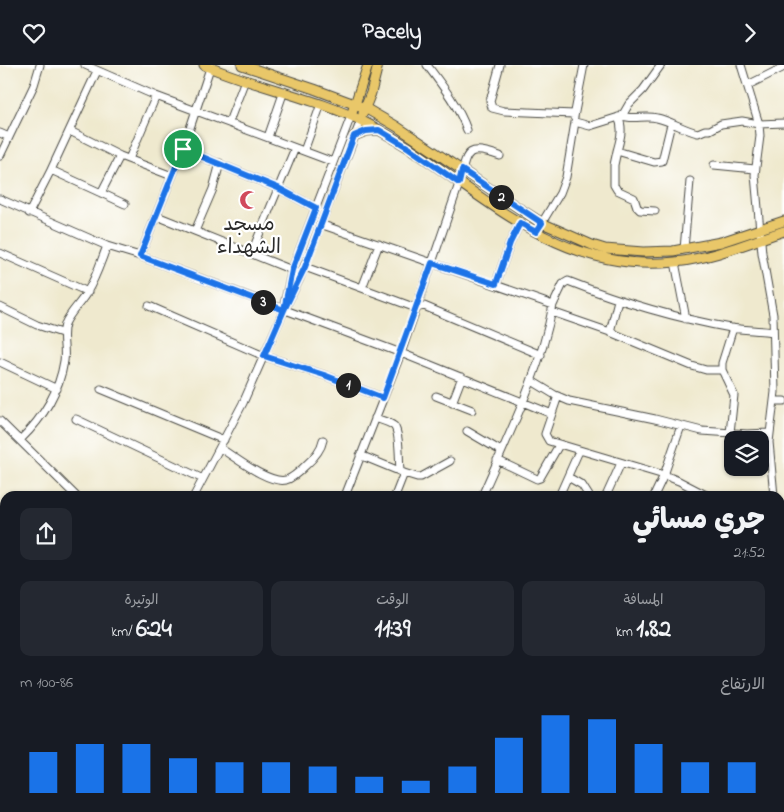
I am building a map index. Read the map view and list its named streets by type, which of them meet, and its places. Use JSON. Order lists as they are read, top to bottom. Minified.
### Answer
{"places":{"mosque":["مسجد الشهداء"]},"page":{"header":"Pacely","pins":["2","3","1"],"heading":["جري مسائي","21:52"],"stats":[["المسافة","1.82 km"],["الوقت","11:39"],["الوتيرة","6:24 /km"]],"chart":["الارتفاع","86–100 m"]}}
